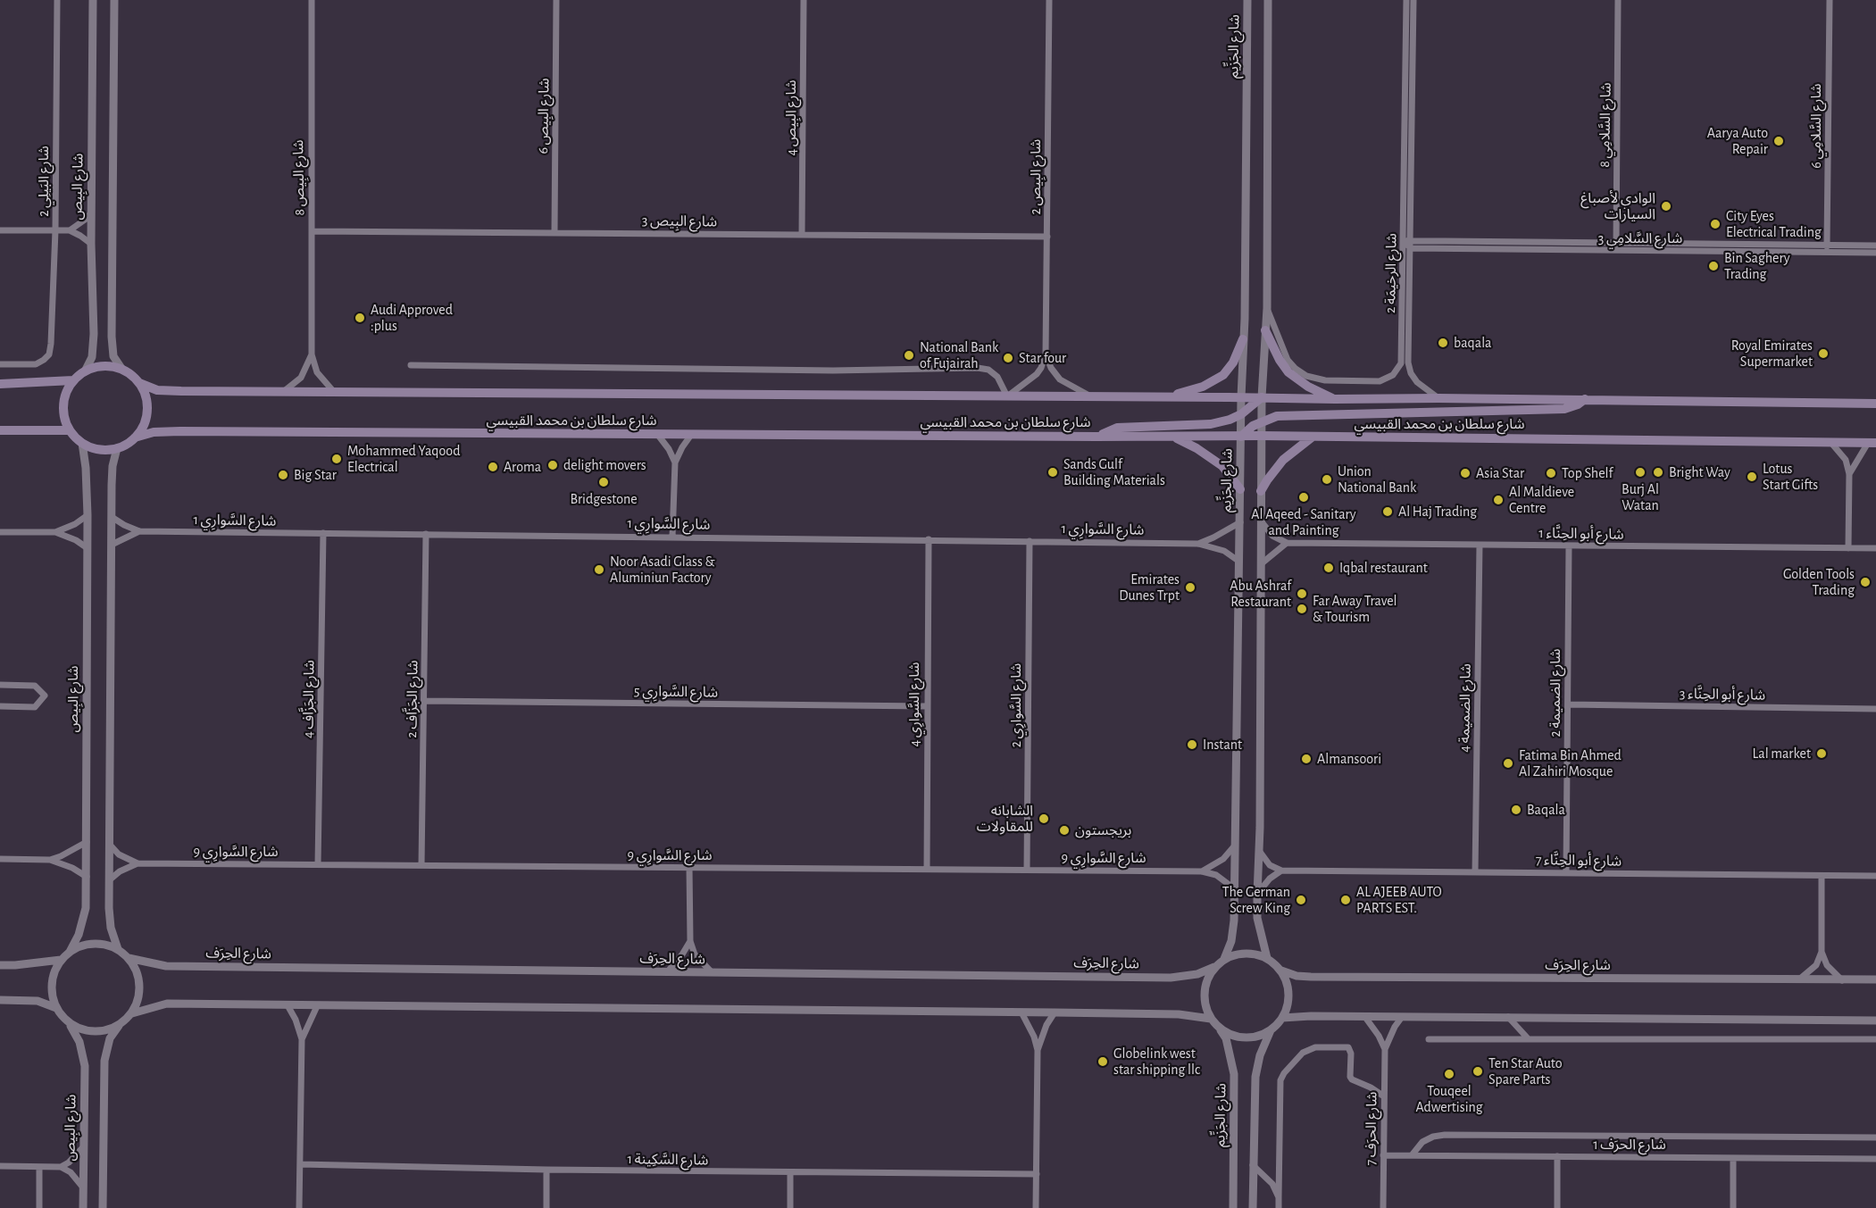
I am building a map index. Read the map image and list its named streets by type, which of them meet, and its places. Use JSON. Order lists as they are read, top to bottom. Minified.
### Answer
{"streets":{"main road":["شارع سلطان بن محمد القبيسي"],"street":["شارع الجَزِّيم","شارع البِيص 6","شارع البِيص 4","شارع السَّلامِي 8","شارع السَّلامِي 6","شارع البِيص 2","شارع البِيص 8","شارع البَيلِي 2","شارع البِيص","شارع البِيص 3","شارع السَّلامِي 3","شارع الرخيمَة 2","شارع السَّوارِي 1","شارع أبو الحِنَّاء 1","شارع السَّوارِي 5","شارع الضميمة 2","شارع أبو الحِنَّاء 3","شارع الجَزَّاف 4","شارع الجَزَّاف 2","شارع السَّوارِي 4","شارع السَّوارِي 2","شارع الضميمة 4","شارع السَّوارِي 9","شارع أبو الحِنَّاء 7","شارع الحِرَف","شارع الحرَف 7","شارع الحرَف 1","شارع السَّكِينة 1"]},"crossings":[["شارع الجَزِّيم","شارع سلطان بن محمد القبيسي"],["شارع الجَزِّيم","شارع السَّوارِي 1"],["شارع الجَزِّيم","شارع السَّوارِي 9"],["شارع الجَزِّيم","شارع الحِرَف"],["شارع البِيص 6","شارع البِيص 3"],["شارع البِيص 4","شارع البِيص 3"],["شارع السَّلامِي 8","شارع السَّلامِي 3"],["شارع السَّلامِي 6","شارع السَّلامِي 3"],["شارع البِيص 2","شارع البِيص 3"],["شارع البِيص 2","شارع سلطان بن محمد القبيسي"],["شارع البِيص 8","شارع البِيص 3"],["شارع البِيص 8","شارع سلطان بن محمد القبيسي"],["شارع البِيص","شارع سلطان بن محمد القبيسي"],["شارع البِيص","شارع الحِرَف"],["شارع السَّلامِي 3","شارع الرخيمَة 2"],["شارع الرخيمَة 2","شارع سلطان بن محمد القبيسي"],["شارع السَّوارِي 1","شارع الجَزَّاف 4"],["شارع السَّوارِي 1","شارع الجَزَّاف 2"],["شارع السَّوارِي 1","شارع السَّوارِي 4"],["شارع السَّوارِي 1","شارع السَّوارِي 2"],["شارع أبو الحِنَّاء 1","شارع الضميمة 2"],["شارع أبو الحِنَّاء 1","شارع الضميمة 4"],["شارع السَّوارِي 5","شارع الجَزَّاف 2"],["شارع السَّوارِي 5","شارع السَّوارِي 4"],["شارع الضميمة 2","شارع أبو الحِنَّاء 3"],["شارع الضميمة 2","شارع أبو الحِنَّاء 7"],["شارع الجَزَّاف 4","شارع السَّوارِي 9"],["شارع الجَزَّاف 2","شارع السَّوارِي 9"],["شارع السَّوارِي 4","شارع السَّوارِي 9"],["شارع السَّوارِي 2","شارع السَّوارِي 9"],["شارع الضميمة 4","شارع أبو الحِنَّاء 7"],["شارع الحرَف 7","شارع الحرَف 1"]],"places":["Aarya Auto Repair","الوادي لأصباغ السيارات","City Eyes Electrical Trading","Bin Saghery Trading","Audi Approved :plus","baqala","Royal Emirates Supermarket","National Bank of Fujairah","Star four","Mohammed Yaqood Electrical","delight movers","Aroma","Sands Gulf Building Materials","Burj Al Watan","Bright Way","Asia Star","Top Shelf","Big Star","Lotus Start Gifts","Union National Bank","Bridgestone","Al Aqeed - Sanitary and Painting","Al Maldieve Centre","Al Haj Trading","Iqbal restaurant","Noor Asadi Glass & Aluminiun Factory","Golden Tools Trading","Emirates Dunes Trpt","Abu Ashraf Restaurant","Far Away Travel & Tourism","Instant","Lal market","Almansoori","Fatima Bin Ahmed Al Zahiri Mosque","Baqala","الشابانه للمقاولات","بريجستون","The German Screw King","AL AJEEB AUTO PARTS EST.","Globelink west star shipping llc","Ten Star Auto Spare Parts","Touqeel Adwertising"]}
